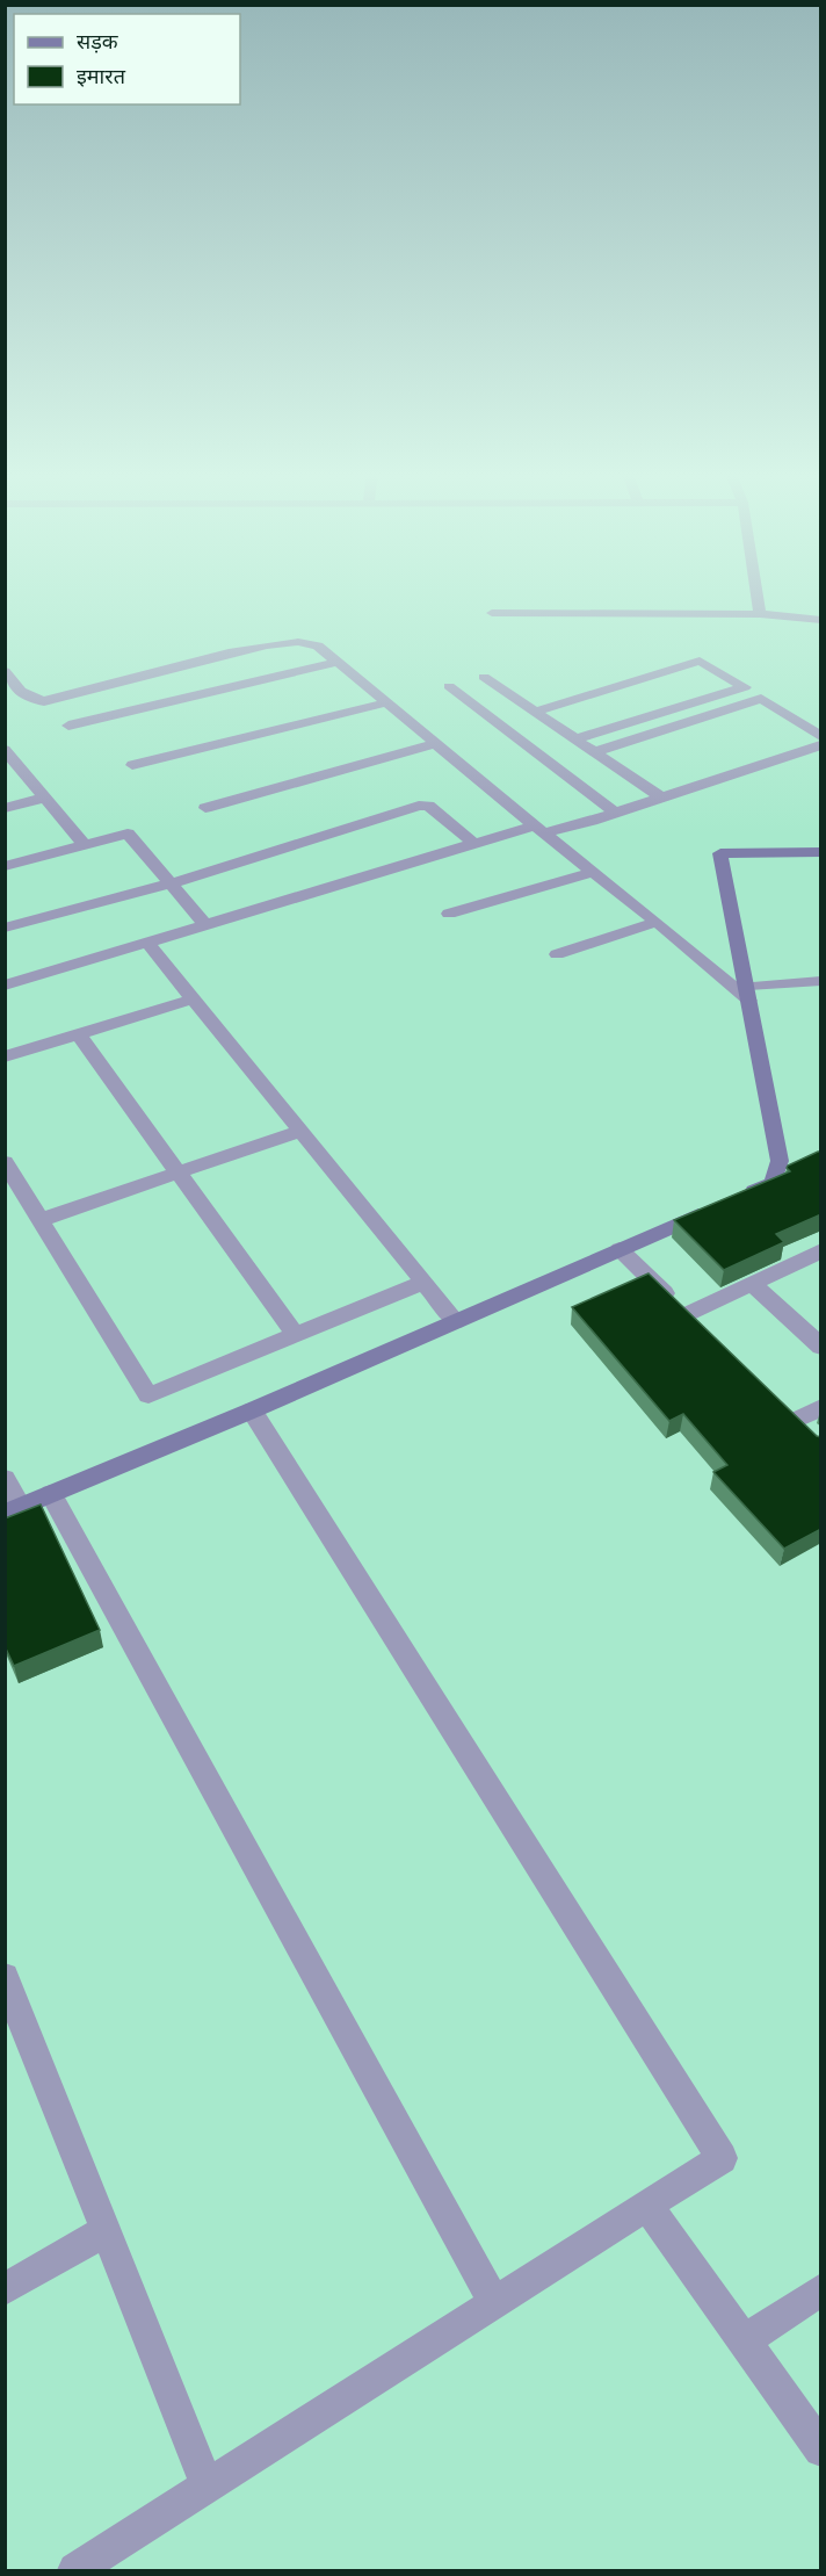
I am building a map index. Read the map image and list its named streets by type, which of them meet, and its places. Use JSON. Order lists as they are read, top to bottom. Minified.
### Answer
{"legend":["सड़क","इमारत"]}
